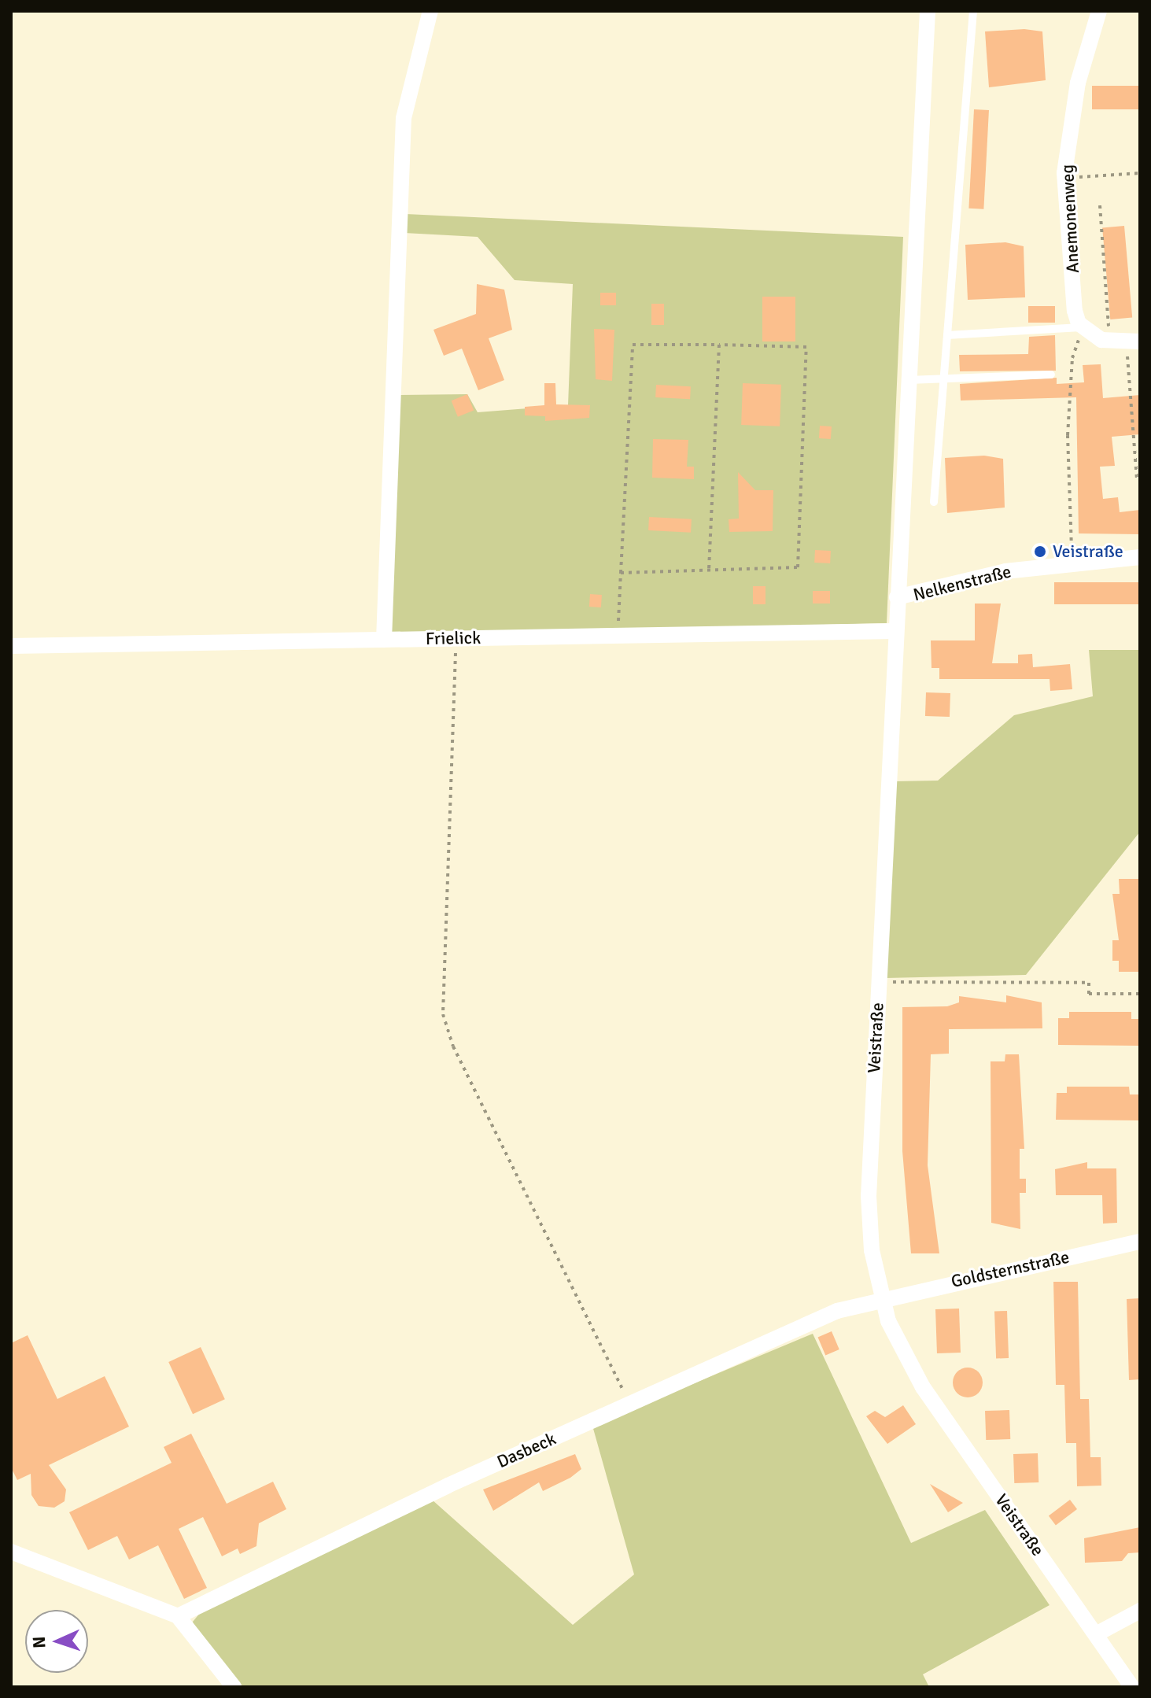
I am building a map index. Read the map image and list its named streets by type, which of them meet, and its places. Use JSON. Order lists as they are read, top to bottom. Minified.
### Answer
{"streets":{"street":["Anemonenweg","Nelkenstraße","Frielick","Veistraße","Goldsternstraße","Dasbeck"]},"crossings":[["Nelkenstraße","Veistraße"],["Frielick","Veistraße"],["Veistraße","Goldsternstraße"],["Veistraße","Dasbeck"],["Goldsternstraße","Dasbeck"]],"places":["Veistraße"],"north":"left"}
